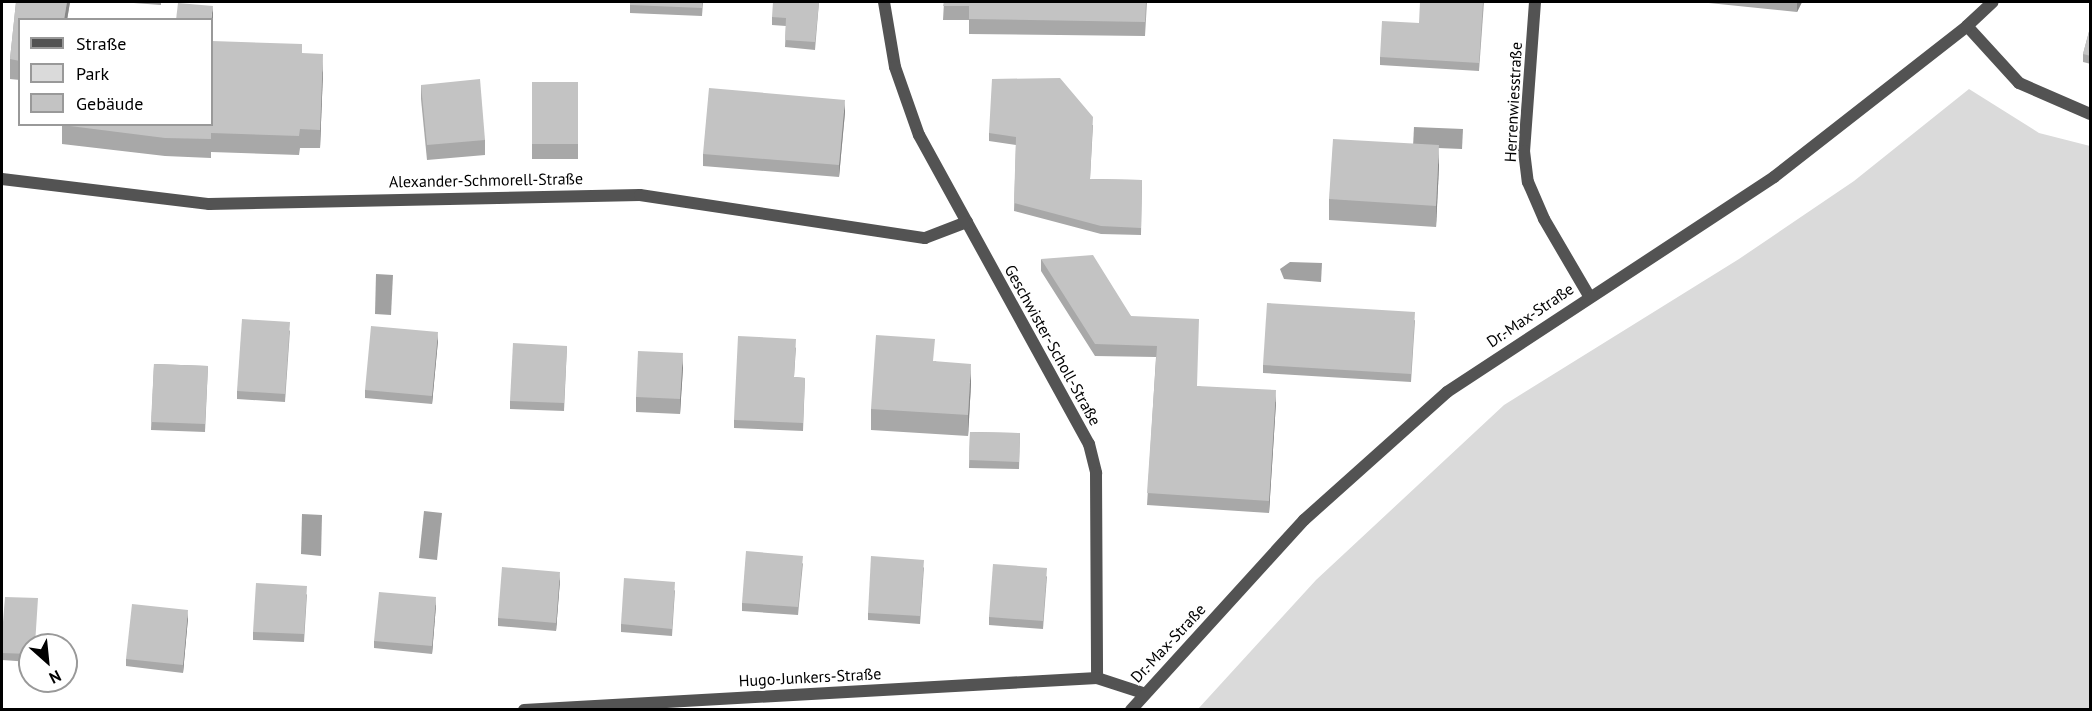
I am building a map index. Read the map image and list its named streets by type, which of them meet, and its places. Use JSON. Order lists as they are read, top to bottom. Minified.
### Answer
{"streets":{"street":["Herrenwiesstraße","Alexander-Schmorell-Straße","Dr.-Max-Straße","Geschwister-Scholl-Straße","Hugo-Junkers-Straße"]},"crossings":[["Herrenwiesstraße","Dr.-Max-Straße"],["Alexander-Schmorell-Straße","Geschwister-Scholl-Straße"],["Geschwister-Scholl-Straße","Hugo-Junkers-Straße"]],"legend":["Straße","Park","Gebäude"],"north":"bottom right"}
